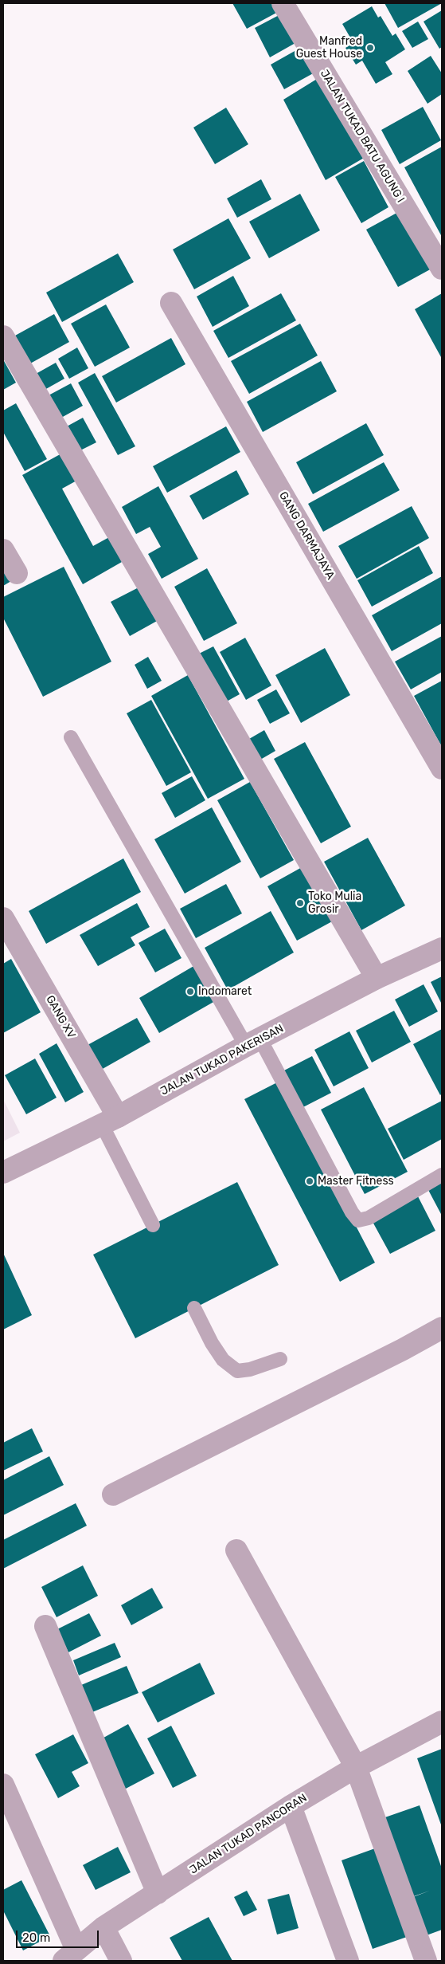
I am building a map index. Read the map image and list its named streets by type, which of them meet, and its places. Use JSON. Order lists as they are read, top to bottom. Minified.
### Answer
{"streets":{"street":["JALAN TUKAD BATU AGUNG I","GANG DARMAJAYA","GANG XV","JALAN TUKAD PAKERISAN","JALAN TUKAD PANCORAN"]},"crossings":[["GANG XV","JALAN TUKAD PAKERISAN"]],"places":["Manfred Guest House","Toko Mulia Grosir","Indomaret","Master Fitness"],"scale_bar":"20 m"}
